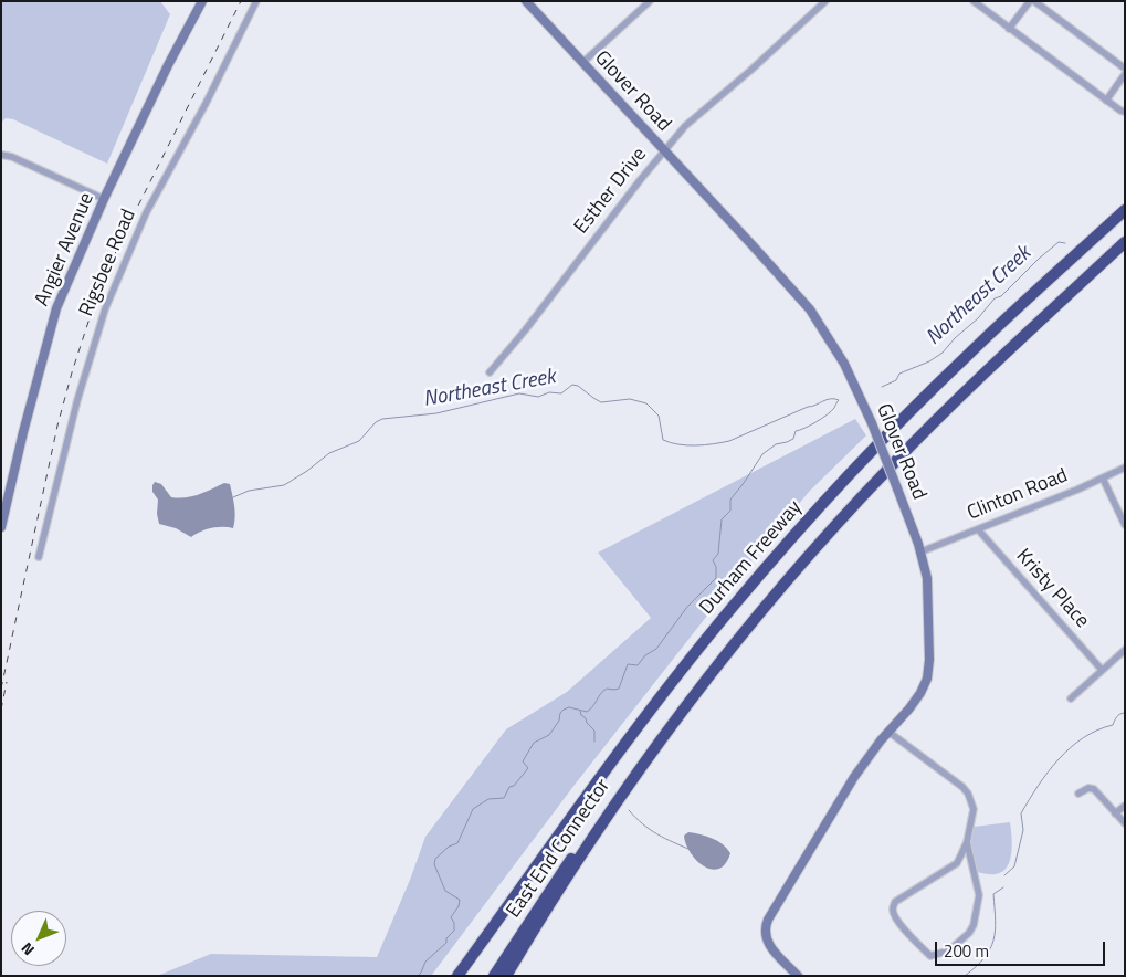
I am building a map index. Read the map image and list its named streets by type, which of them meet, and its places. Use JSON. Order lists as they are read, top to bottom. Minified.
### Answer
{"streets":{"highway":["Durham Freeway","East End Connector"],"street":["Glover Road","Esther Drive","Angier Avenue","Rigsbee Road","Clinton Road","Kristy Place"]},"crossings":[["Glover Road","Esther Drive"],["Glover Road","Clinton Road"],["Clinton Road","Kristy Place"]],"water":["Northeast Creek"],"scale_bar":"200 m","north":"bottom left"}
